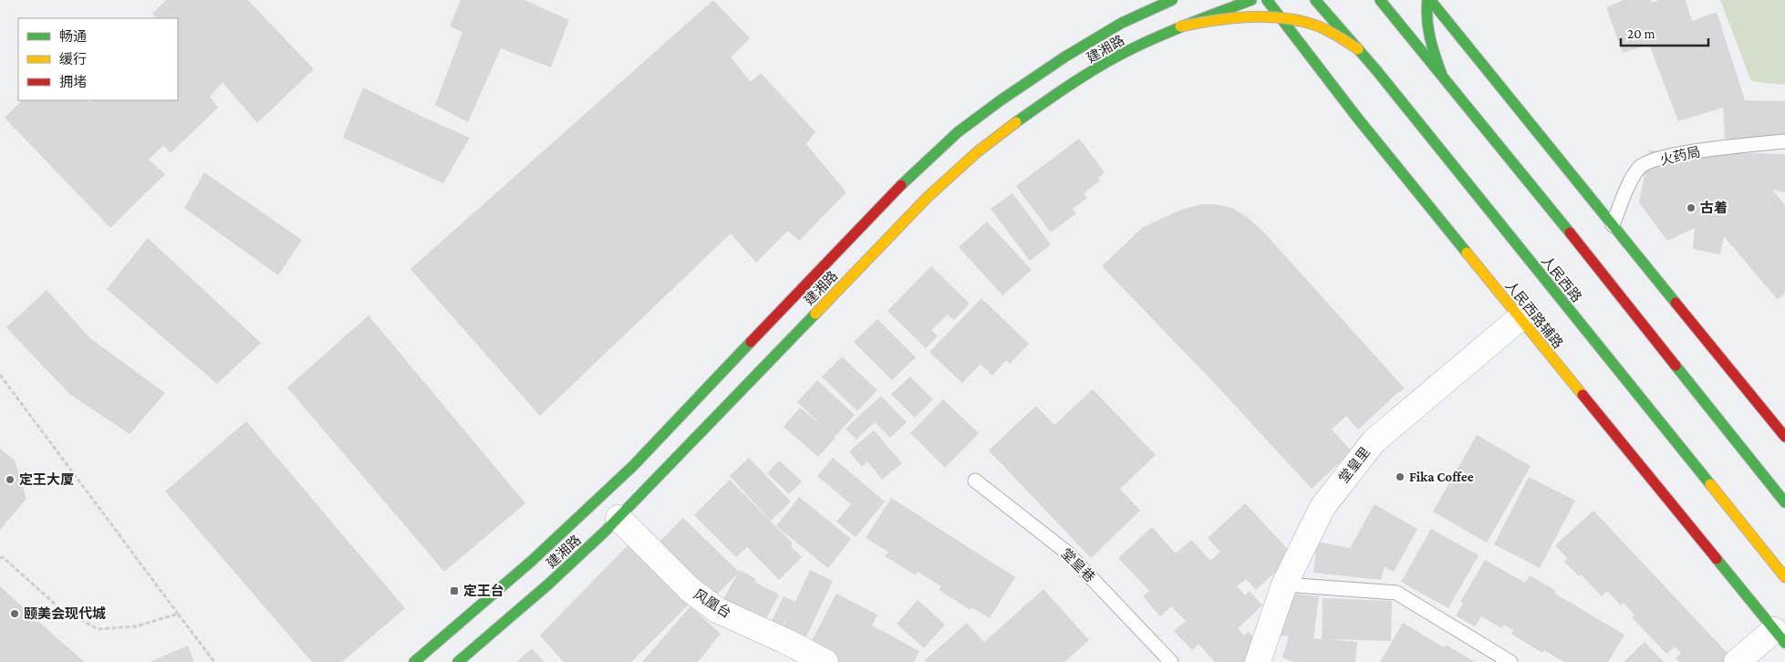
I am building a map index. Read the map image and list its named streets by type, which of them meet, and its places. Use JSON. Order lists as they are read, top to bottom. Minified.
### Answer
{"streets":{"main road":["建湘路","人民西路","人民西路辅路"],"street":["堂皇里","风凰台"],"lane":["火药局","堂皇巷"]},"crossings":[["建湘路","风凰台"],["人民西路辅路","堂皇里"]],"places":{"other":["古着","Fika Coffee","定王大厦","颐美会现代城"],"transit":["定王台"]},"legend":["畅通","缓行","拥堵"],"scale_bar":"20 m"}
